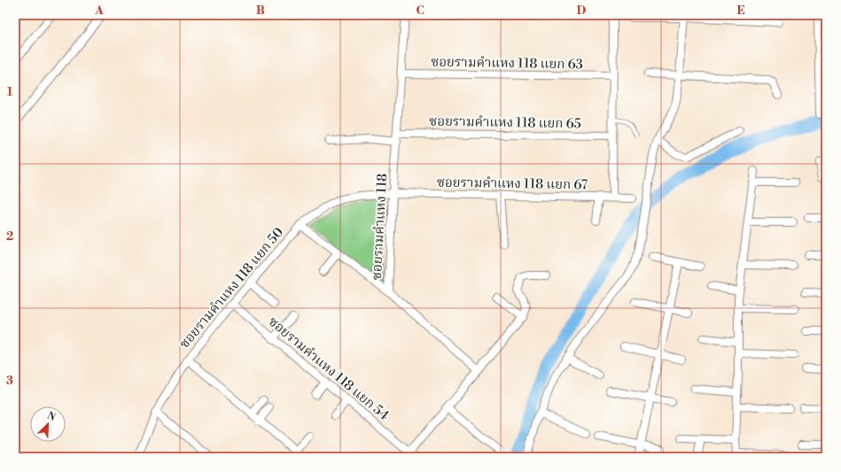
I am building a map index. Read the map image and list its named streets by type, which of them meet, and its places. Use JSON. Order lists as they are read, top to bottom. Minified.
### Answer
{"streets":{"street":["ซอยรามคำแหง 118 แยก 63","ซอยรามคำแหง 118 แยก 65","ซอยรามคำแหง 118 แยก 67","ซอยรามคำแหง 118","ซอยรามคำแหง 118 แยก 50","ซอยรามคำแหง 118 แยก 54"]},"crossings":[["ซอยรามคำแหง 118 แยก 63","ซอยรามคำแหง 118"],["ซอยรามคำแหง 118 แยก 65","ซอยรามคำแหง 118"],["ซอยรามคำแหง 118 แยก 67","ซอยรามคำแหง 118"],["ซอยรามคำแหง 118 แยก 67","ซอยรามคำแหง 118 แยก 50"],["ซอยรามคำแหง 118","ซอยรามคำแหง 118 แยก 50"],["ซอยรามคำแหง 118 แยก 50","ซอยรามคำแหง 118 แยก 54"]],"north":"top right","grid":{"columns":["A","B","C","D","E"],"rows":["1","2","3"]}}
